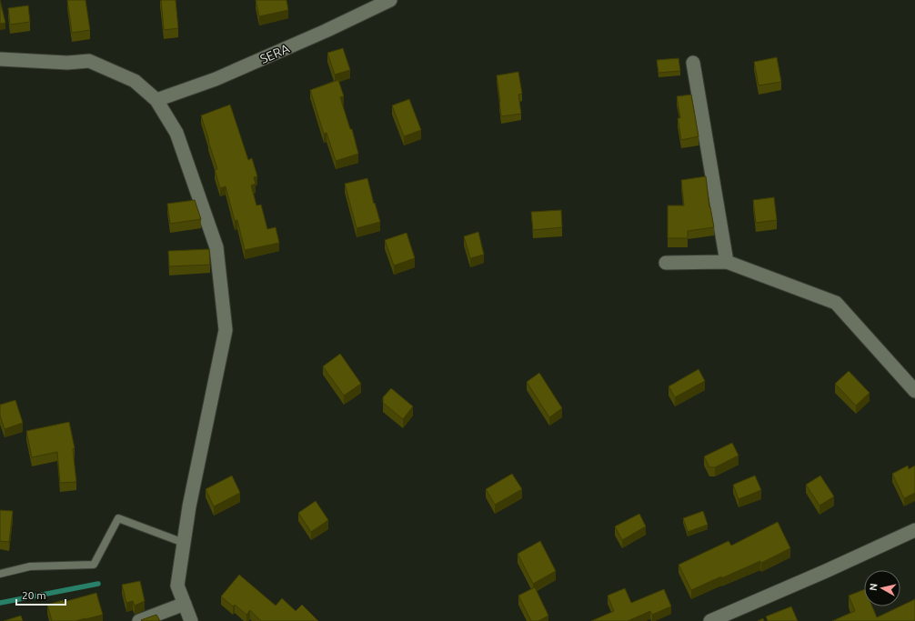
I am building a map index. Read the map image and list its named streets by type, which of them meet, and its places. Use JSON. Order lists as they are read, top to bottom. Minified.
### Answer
{"streets":{"street":["SERA"]},"scale_bar":"20 m","north":"left"}
